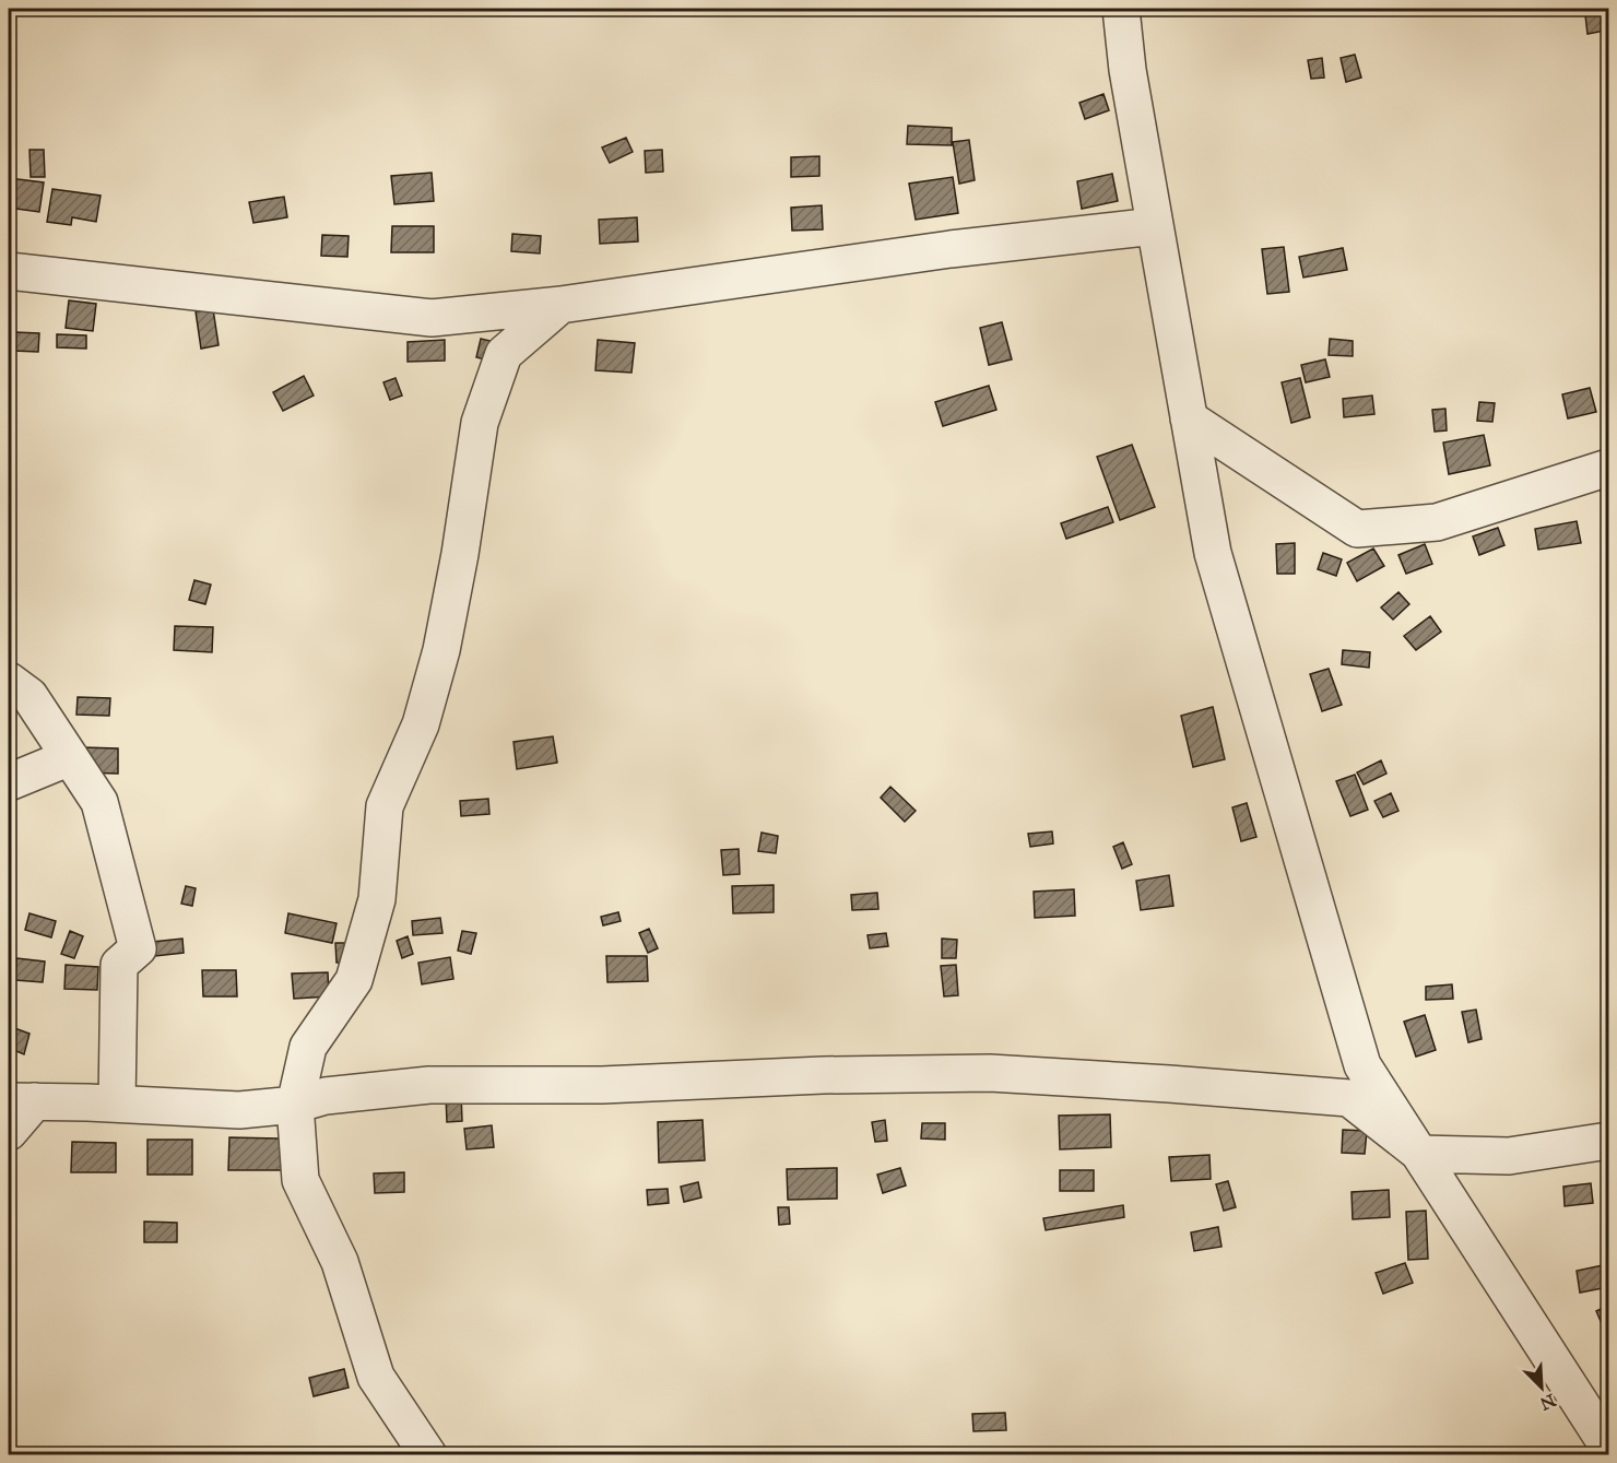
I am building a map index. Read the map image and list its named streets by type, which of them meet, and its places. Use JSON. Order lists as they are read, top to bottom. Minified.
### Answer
{"north":"bottom right"}
